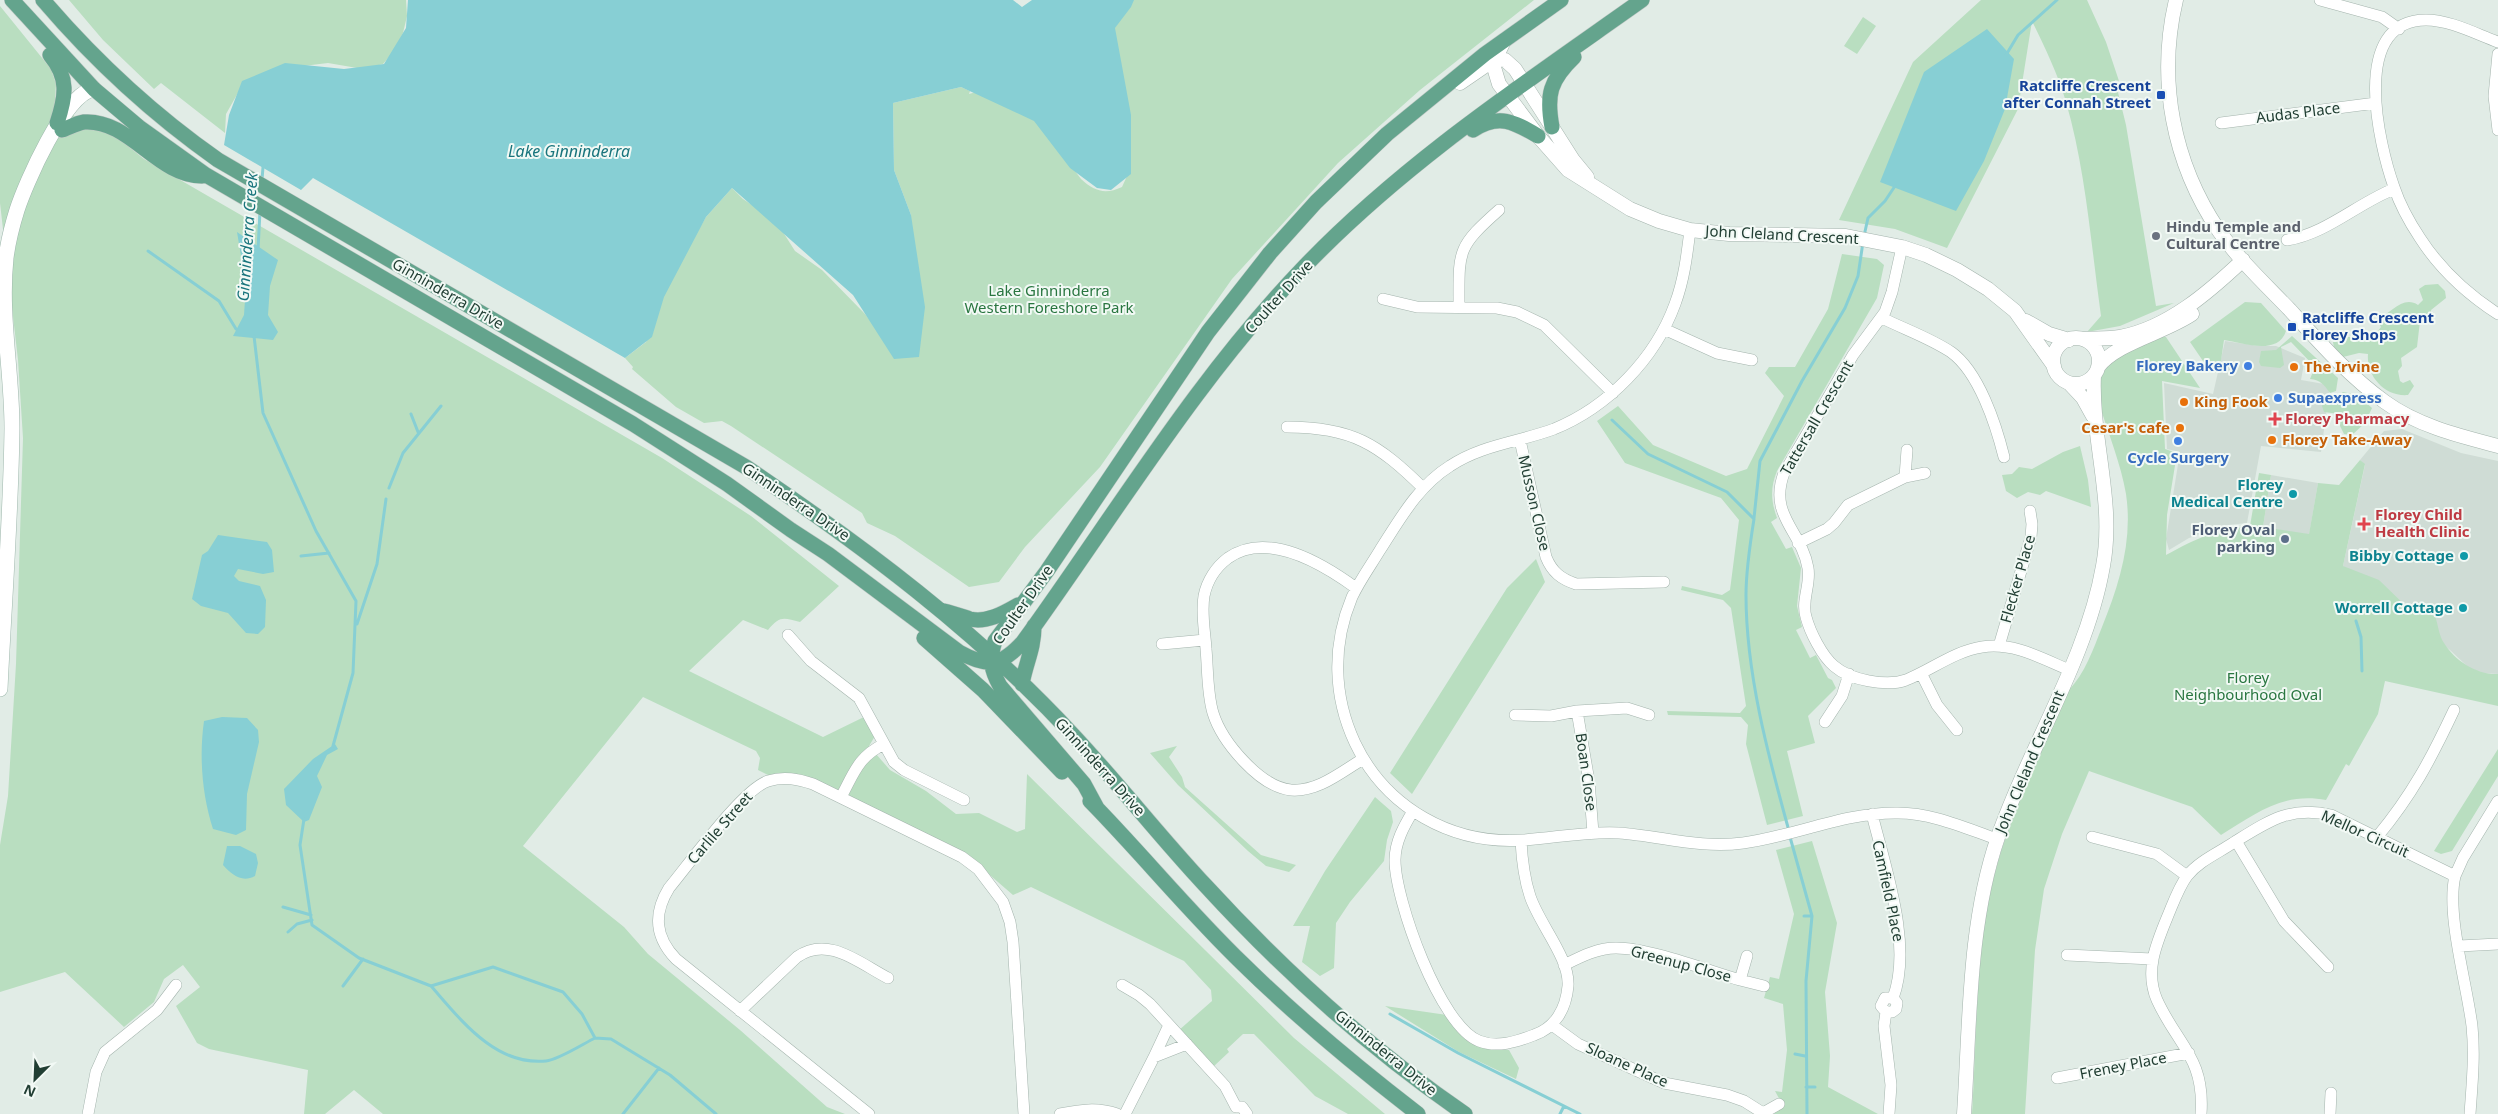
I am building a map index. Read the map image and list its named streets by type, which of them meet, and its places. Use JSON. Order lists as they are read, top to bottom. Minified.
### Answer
{"streets":{"main road":["Ginninderra Drive","Coulter Drive"],"street":["Audas Place","John Cleland Crescent","Tattersall Crescent","Musson Close","Flecker Place","Boan Close","Carlile Street","Mellor Circuit","Camfield Place","Greenup Close","Sloane Place","Freney Place"]},"crossings":[["John Cleland Crescent","Coulter Drive"],["John Cleland Crescent","Tattersall Crescent"],["Ginninderra Drive","Coulter Drive"],["Tattersall Crescent","Flecker Place"],["Mellor Circuit","Freney Place"]],"water":["Lake Ginninderra","Ginninderra Creek"],"parks":["Lake Ginninderra Western Foreshore Park","Florey Neighbourhood Oval"],"places":{"transit":["Ratcliffe Crescent after Connah Street","Ratcliffe Crescent Florey Shops"],"other":["Hindu Temple and Cultural Centre","Florey Bakery","The Irvine","Supaexpress","King Fook","Cesar's cafe","Florey Take-Away","Cycle Surgery","Florey Medical Centre","Florey Oval parking","Bibby Cottage","Worrell Cottage"],"health":["Florey Pharmacy","Florey Child Health Clinic"]},"north":"bottom left"}
